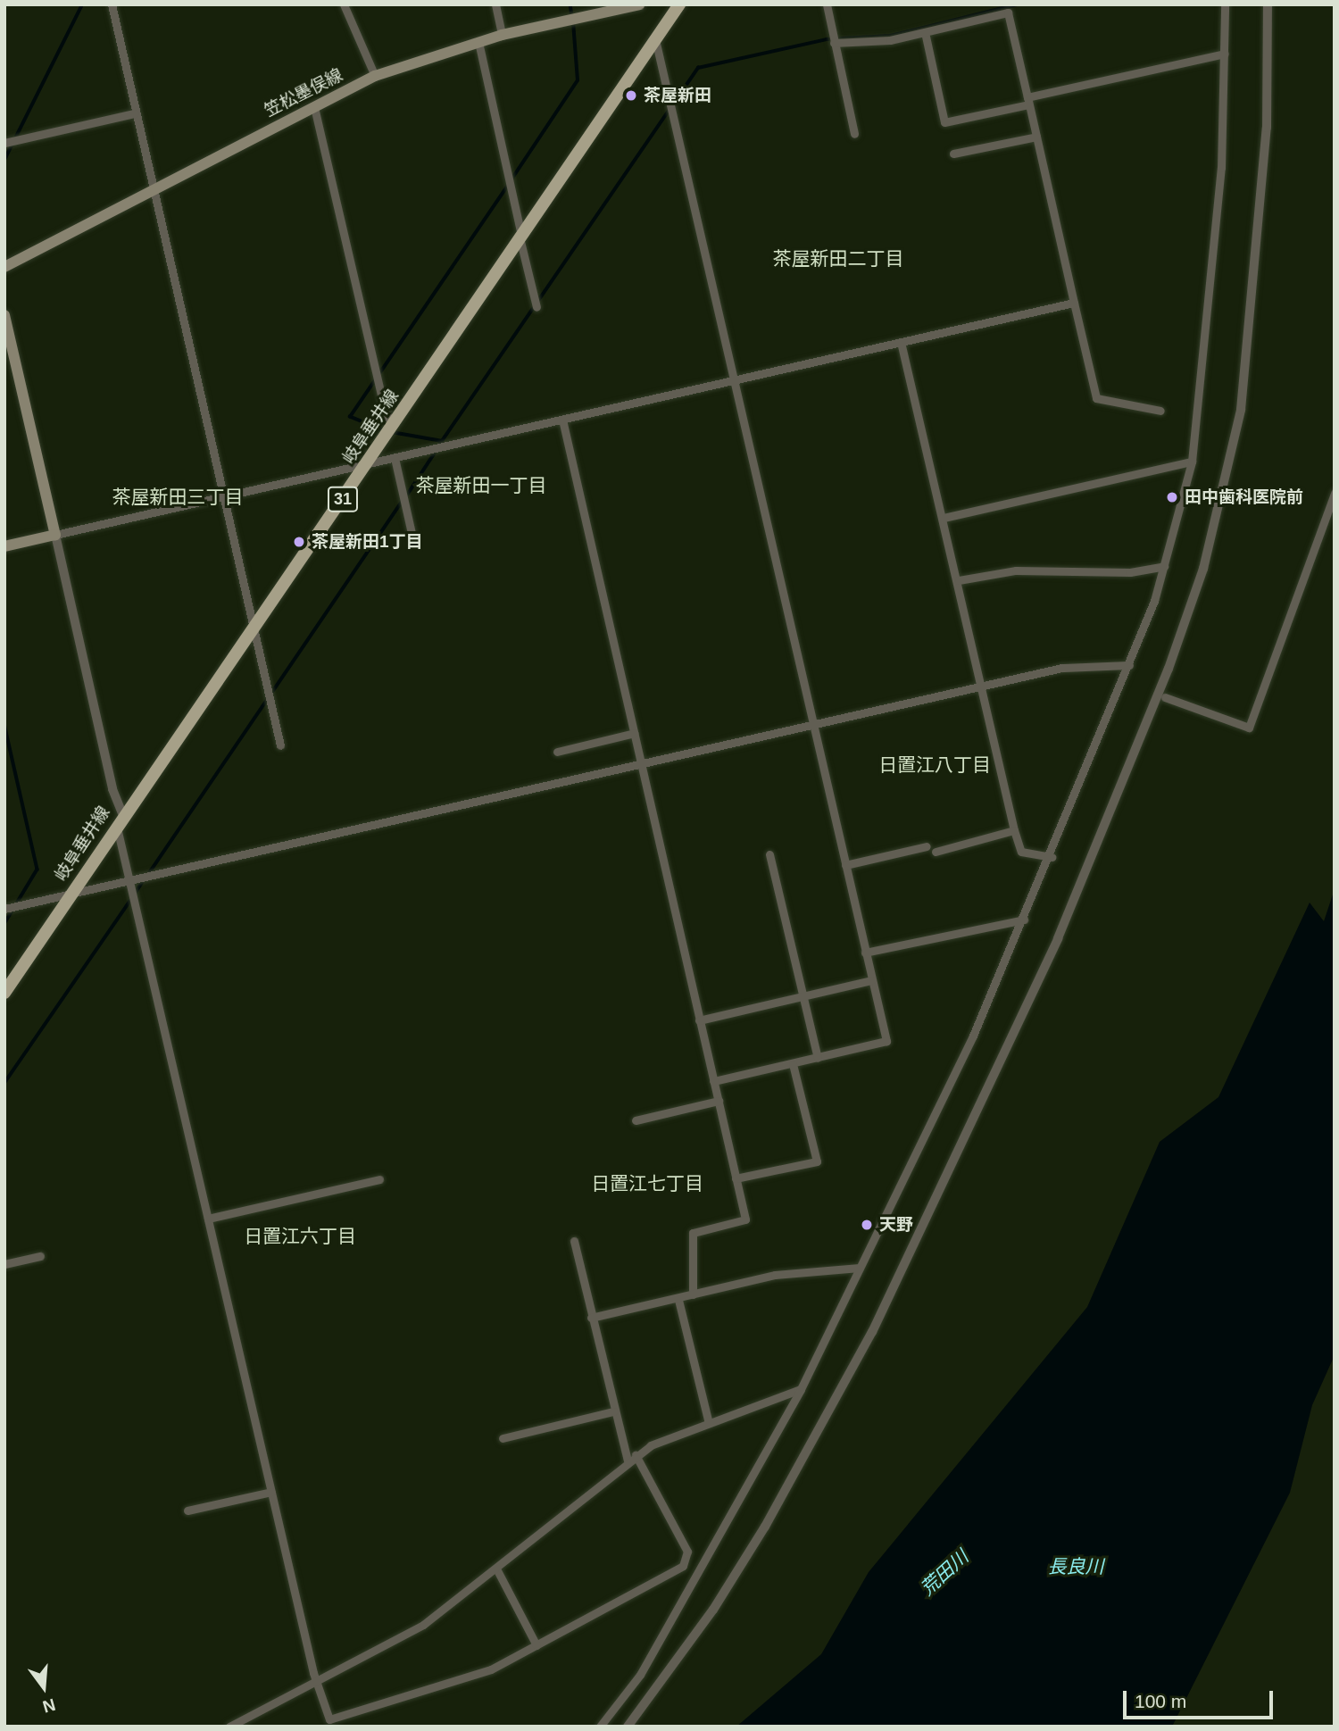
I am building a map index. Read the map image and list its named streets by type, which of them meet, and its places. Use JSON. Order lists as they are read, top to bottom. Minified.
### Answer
{"streets":{"main road":["笠松墨俣線","岐阜垂井線","31"]},"districts":["茶屋新田二丁目","茶屋新田一丁目","茶屋新田三丁目","日置江八丁目","日置江七丁目","日置江六丁目"],"water":["長良川","荒田川"],"places":["茶屋新田","田中歯科医院前","茶屋新田1丁目","天野"],"scale_bar":"100 m","north":"bottom"}
